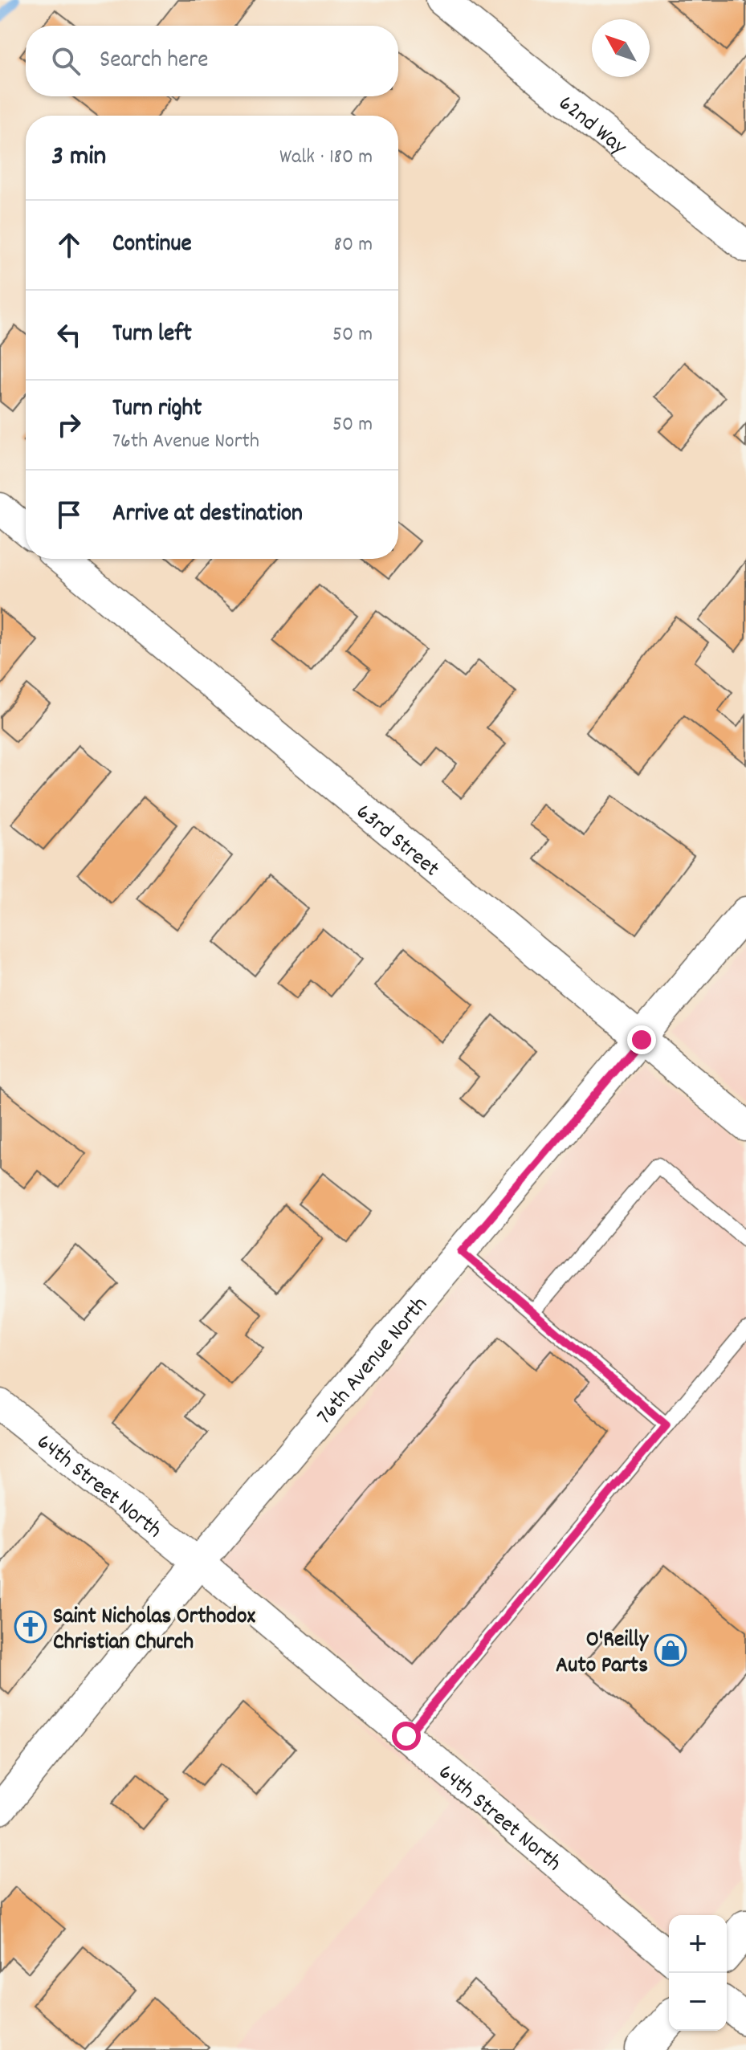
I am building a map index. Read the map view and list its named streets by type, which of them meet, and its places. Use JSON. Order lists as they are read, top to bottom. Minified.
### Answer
{"streets":{"street":["62nd Way","63rd Street","76th Avenue North","64th Street North"]},"crossings":[["63rd Street","76th Avenue North"],["76th Avenue North","64th Street North"]],"places":{"church":["Saint Nicholas Orthodox Christian Church"],"shop":["O'Reilly Auto Parts"]},"north":"top left","page":{"search":"Search here","heading":["3 min","Walk · 180 m"],"list":[["Continue","80 m"],["Turn left","50 m"],["Turn right","76th Avenue North","50 m"],"Arrive at destination"],"map_buttons":["+","−"]}}
